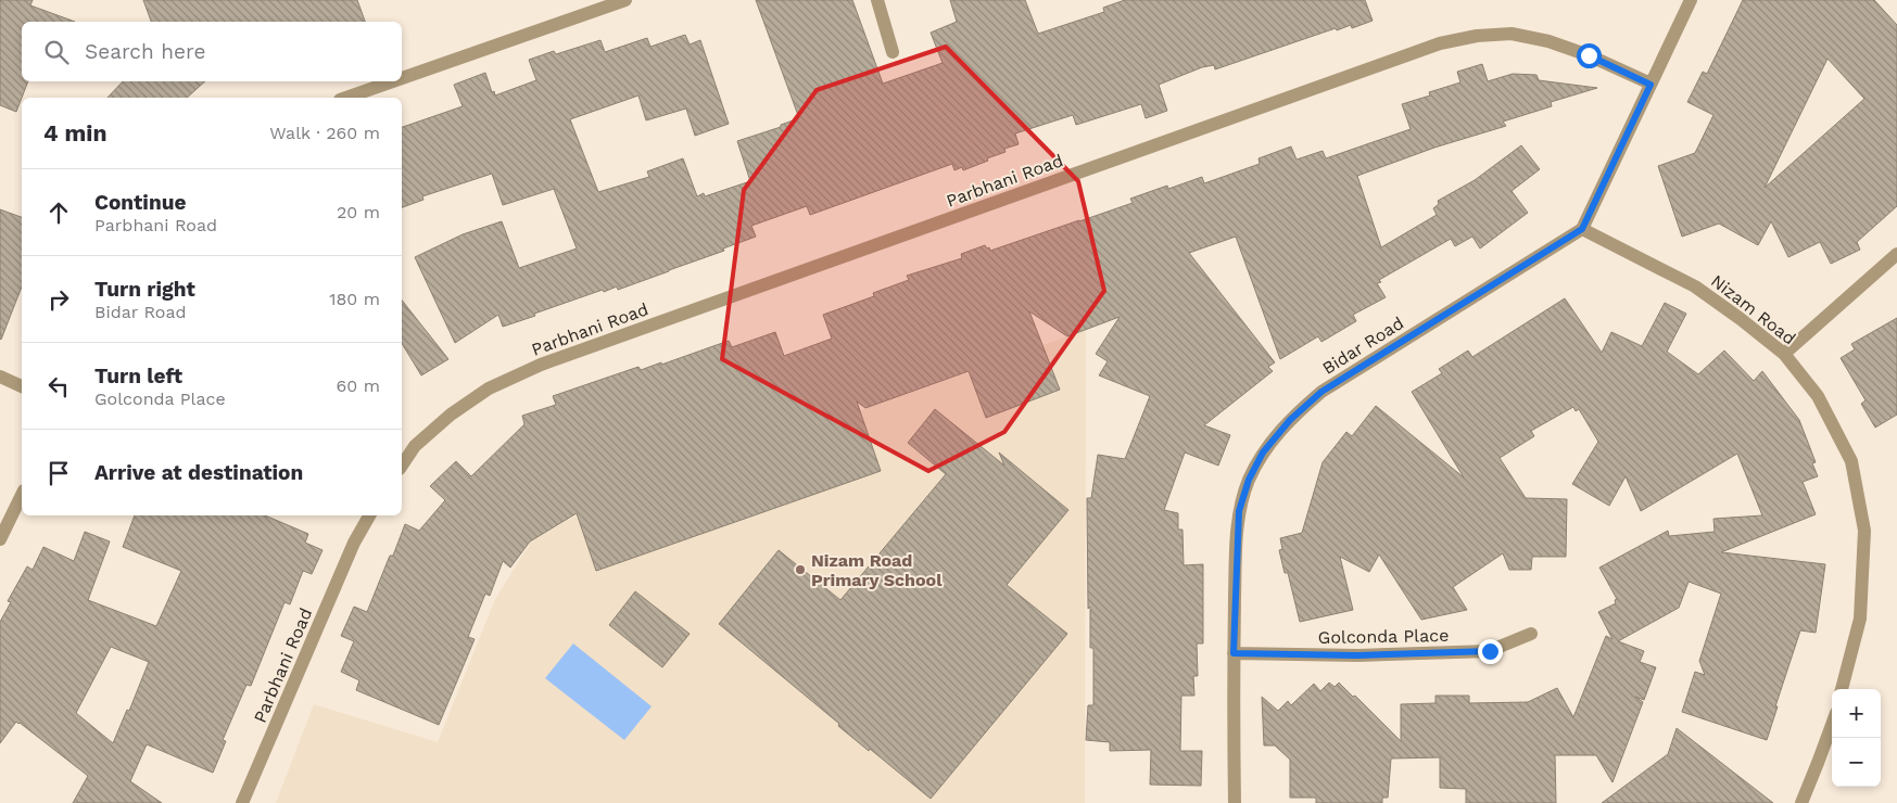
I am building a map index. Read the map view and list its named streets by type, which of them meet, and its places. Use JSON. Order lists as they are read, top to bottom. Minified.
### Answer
{"streets":{"street":["Parbhani Road","Nizam Road","Bidar Road","Golconda Place"]},"crossings":[["Nizam Road","Bidar Road"],["Bidar Road","Golconda Place"]],"places":["Nizam Road Primary School"],"page":{"search":"Search here","heading":["4 min","Walk · 260 m"],"list":[["Continue","Parbhani Road","20 m"],["Turn right","Bidar Road","180 m"],["Turn left","Golconda Place","60 m"],"Arrive at destination"],"map_buttons":["+","−"]}}
